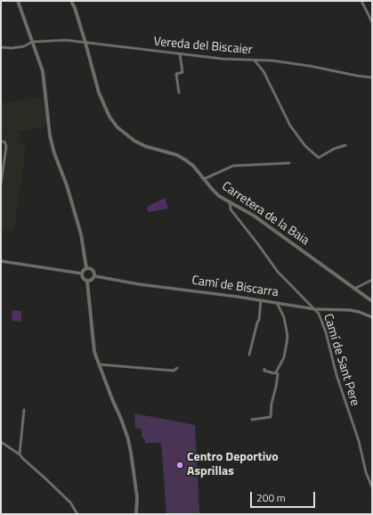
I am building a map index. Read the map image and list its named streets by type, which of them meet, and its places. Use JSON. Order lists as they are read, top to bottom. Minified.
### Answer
{"streets":{"main road":["Carretera de la Baia"],"street":["Vereda del Biscaier","Camí de Biscarra","Camí de Sant Pere"]},"crossings":[["Vereda del Biscaier","Carretera de la Baia"],["Carretera de la Baia","Camí de Sant Pere"],["Camí de Biscarra","Camí de Sant Pere"]],"places":["Centro Deportivo Asprillas"],"scale_bar":"200 m"}
